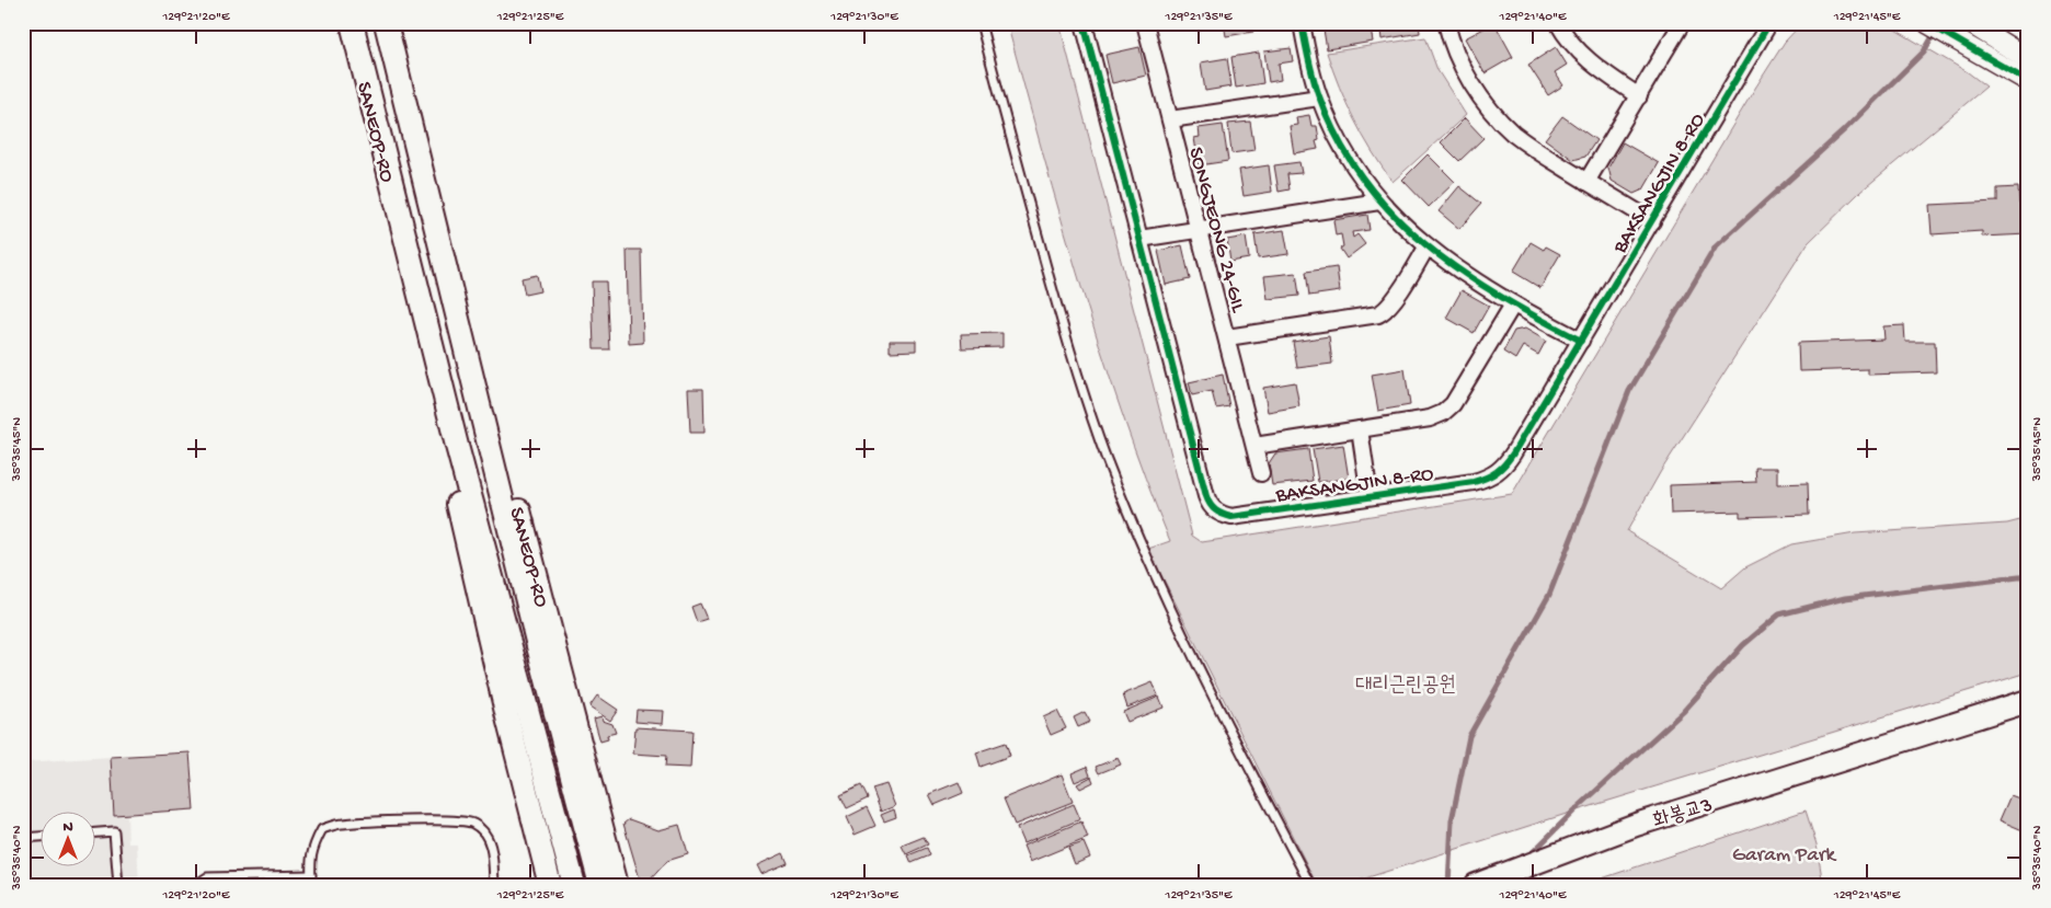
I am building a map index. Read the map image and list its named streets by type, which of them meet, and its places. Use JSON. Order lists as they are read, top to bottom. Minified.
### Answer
{"streets":{"main road":["SANEOP-RO","화봉교3"],"street":["BAKSANGJIN 8-RO","SONGJEONG 24-GIL"]},"parks":["대리근린공원","Garam Park"],"north":"top","coordinates":["129°21'20\"E","129°21'25\"E","129°21'30\"E","129°21'35\"E","129°21'40\"E","129°21'45\"E","35°35'45\"N","35°35'40\"N"]}
